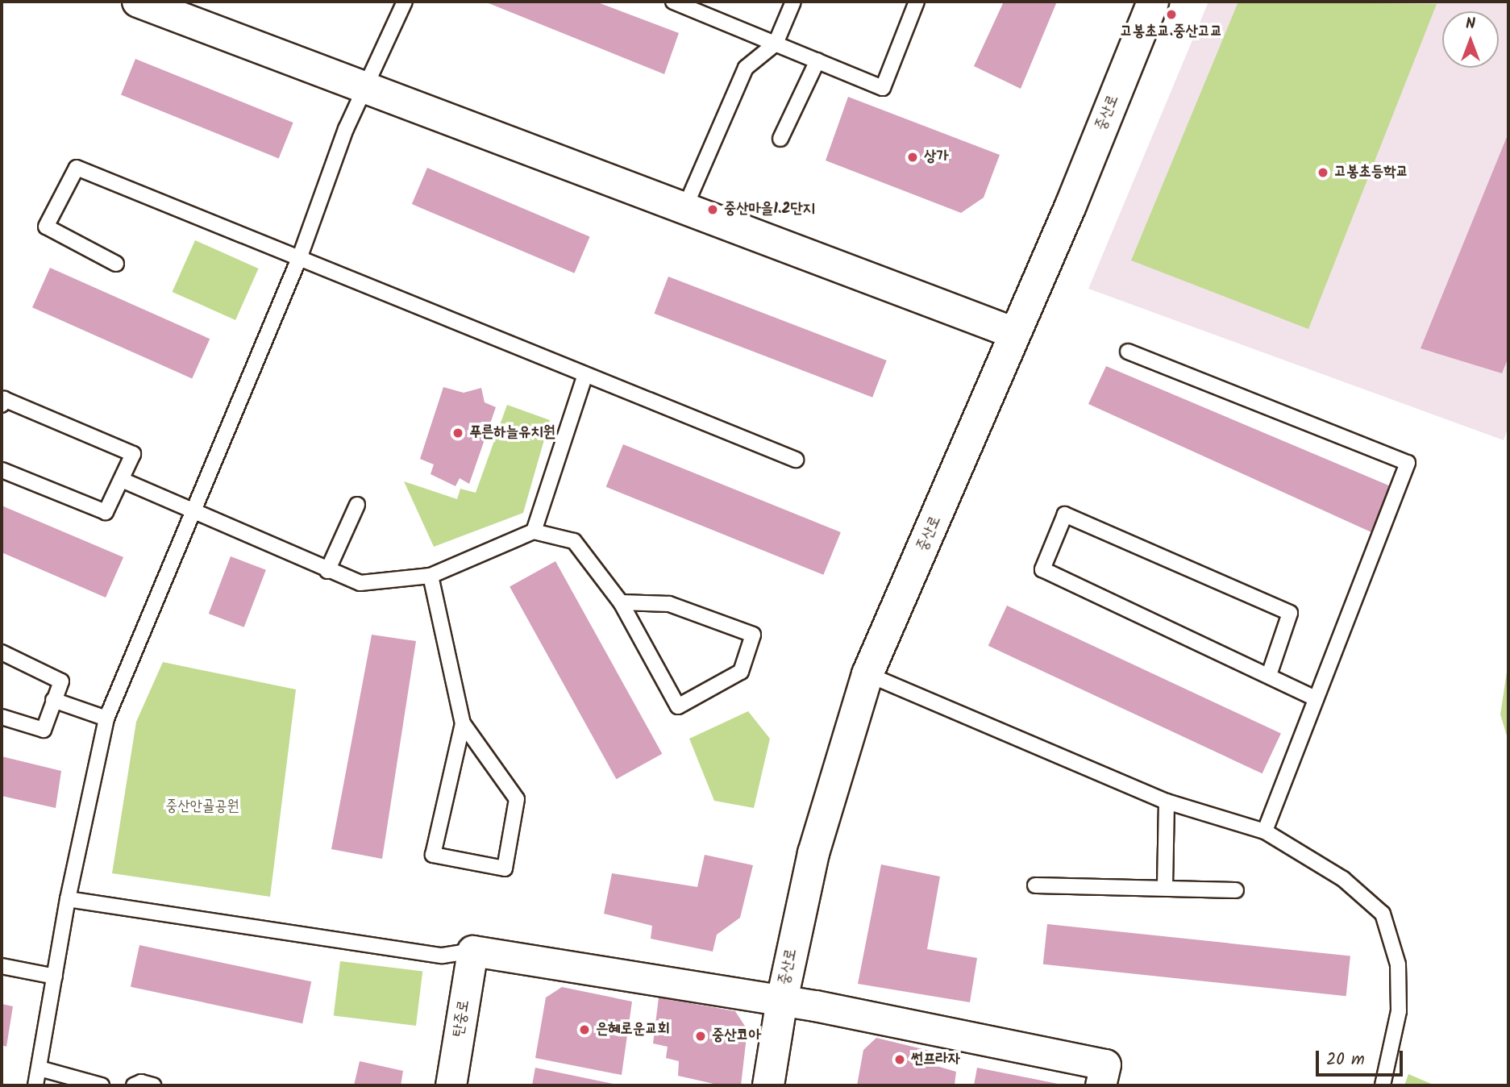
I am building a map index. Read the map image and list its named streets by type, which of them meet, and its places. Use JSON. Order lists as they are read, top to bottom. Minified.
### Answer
{"streets":{"main road":["중산로"],"street":["탄중로"]},"parks":["중산안골공원"],"places":["고봉초교.중산고교","상가","고봉초등학교","중산마을1.2단지","푸른하늘유치원","은혜로운교회","중산코아","썬프라자"],"scale_bar":"20 m","north":"top"}
